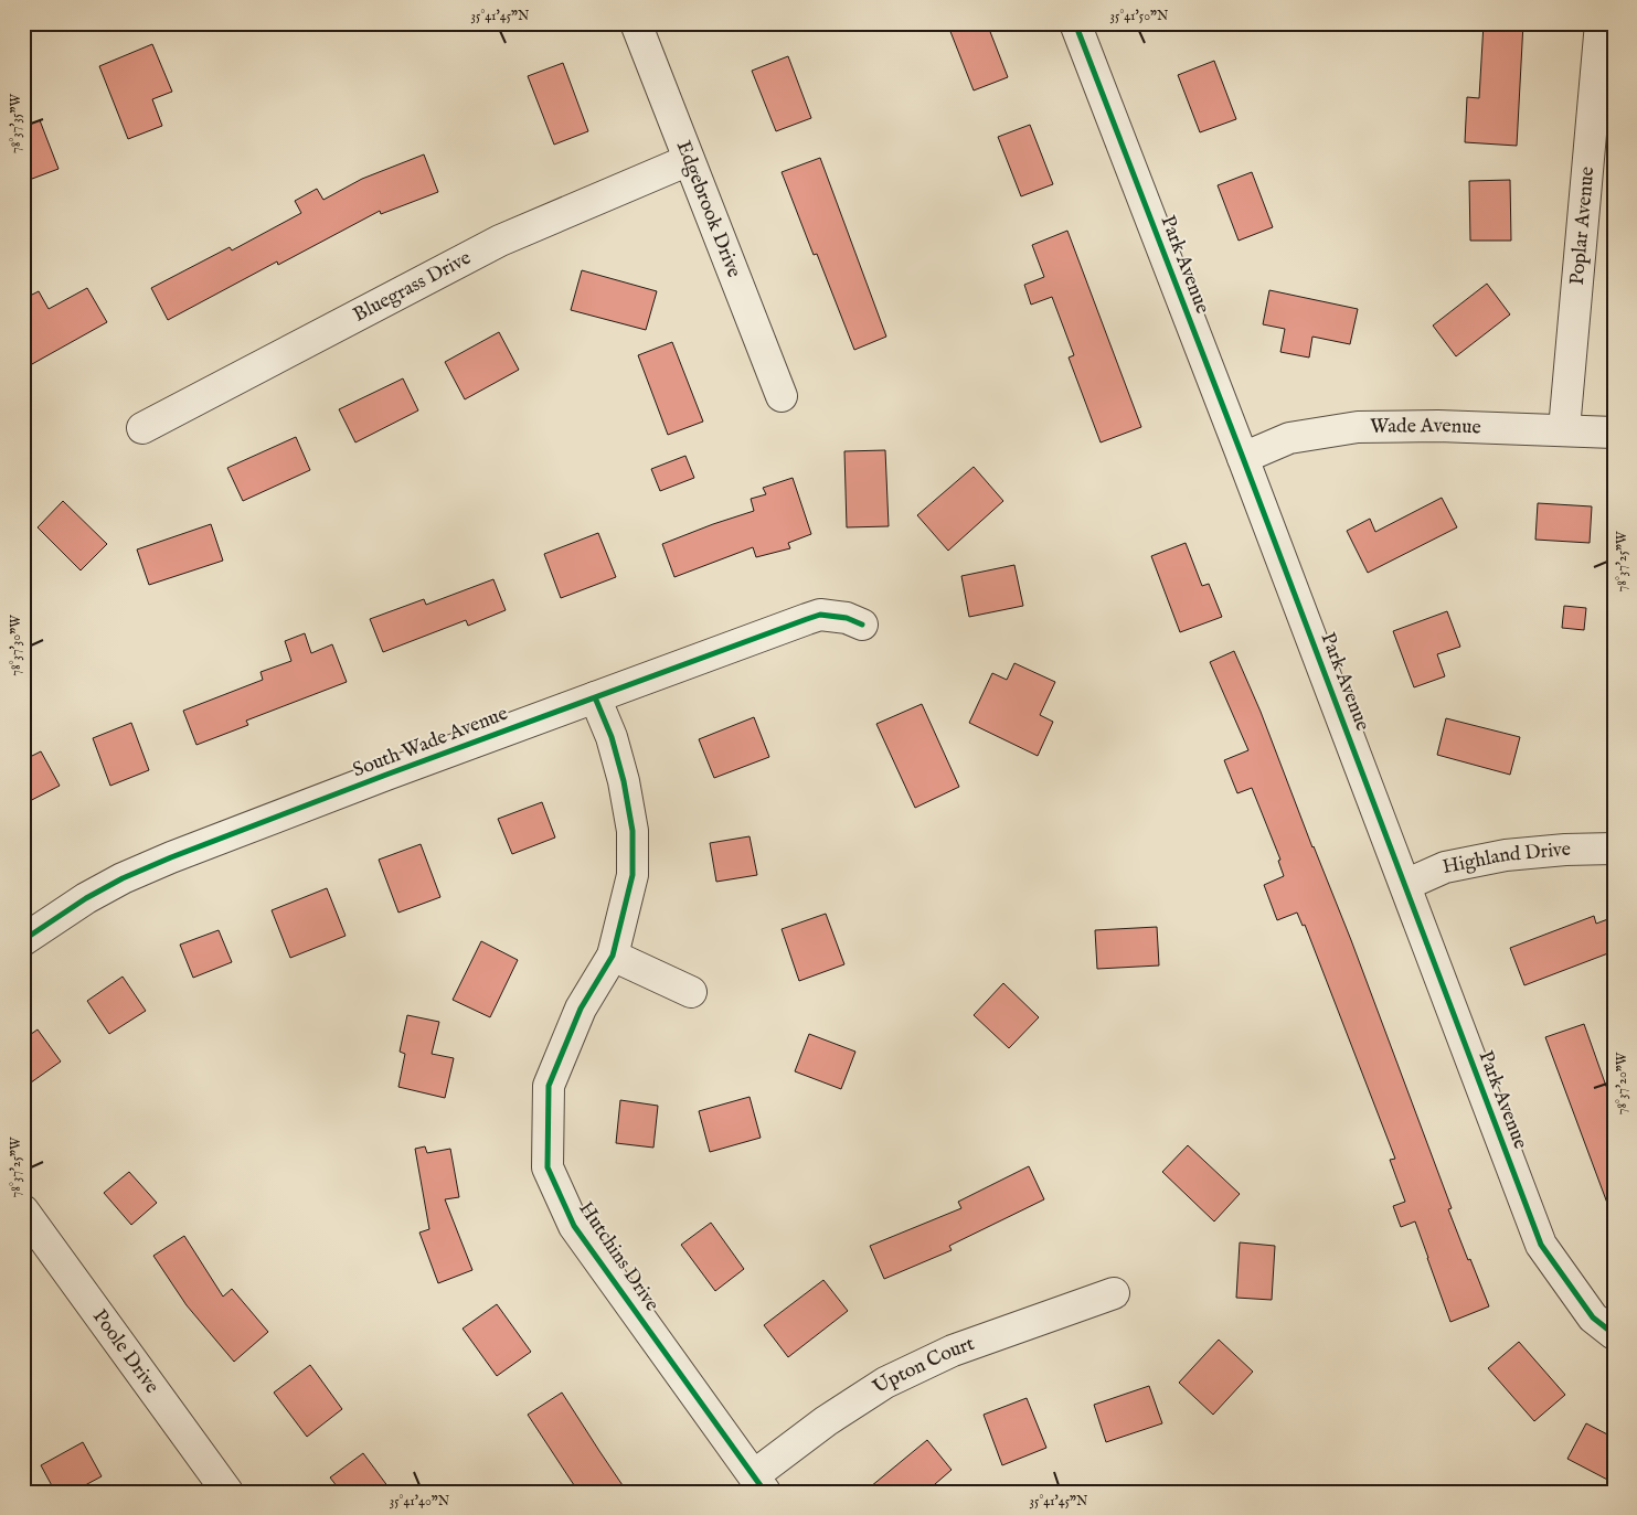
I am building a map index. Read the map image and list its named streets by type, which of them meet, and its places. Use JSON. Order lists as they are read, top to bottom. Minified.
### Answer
{"streets":{"street":["Edgebrook Drive","Poplar Avenue","Park Avenue","Bluegrass Drive","Wade Avenue","South Wade Avenue","Highland Drive","Hutchins Drive","Poole Drive","Upton Court"]},"crossings":[["Edgebrook Drive","Bluegrass Drive"],["Poplar Avenue","Wade Avenue"],["Park Avenue","Wade Avenue"],["Park Avenue","Highland Drive"],["South Wade Avenue","Hutchins Drive"],["Hutchins Drive","Upton Court"]],"coordinates":["35°41'45\"N","35°41'50\"N","78°37'35\"W","78°37'25\"W","78°37'30\"W","78°37'20\"W","35°41'40\"N"]}
